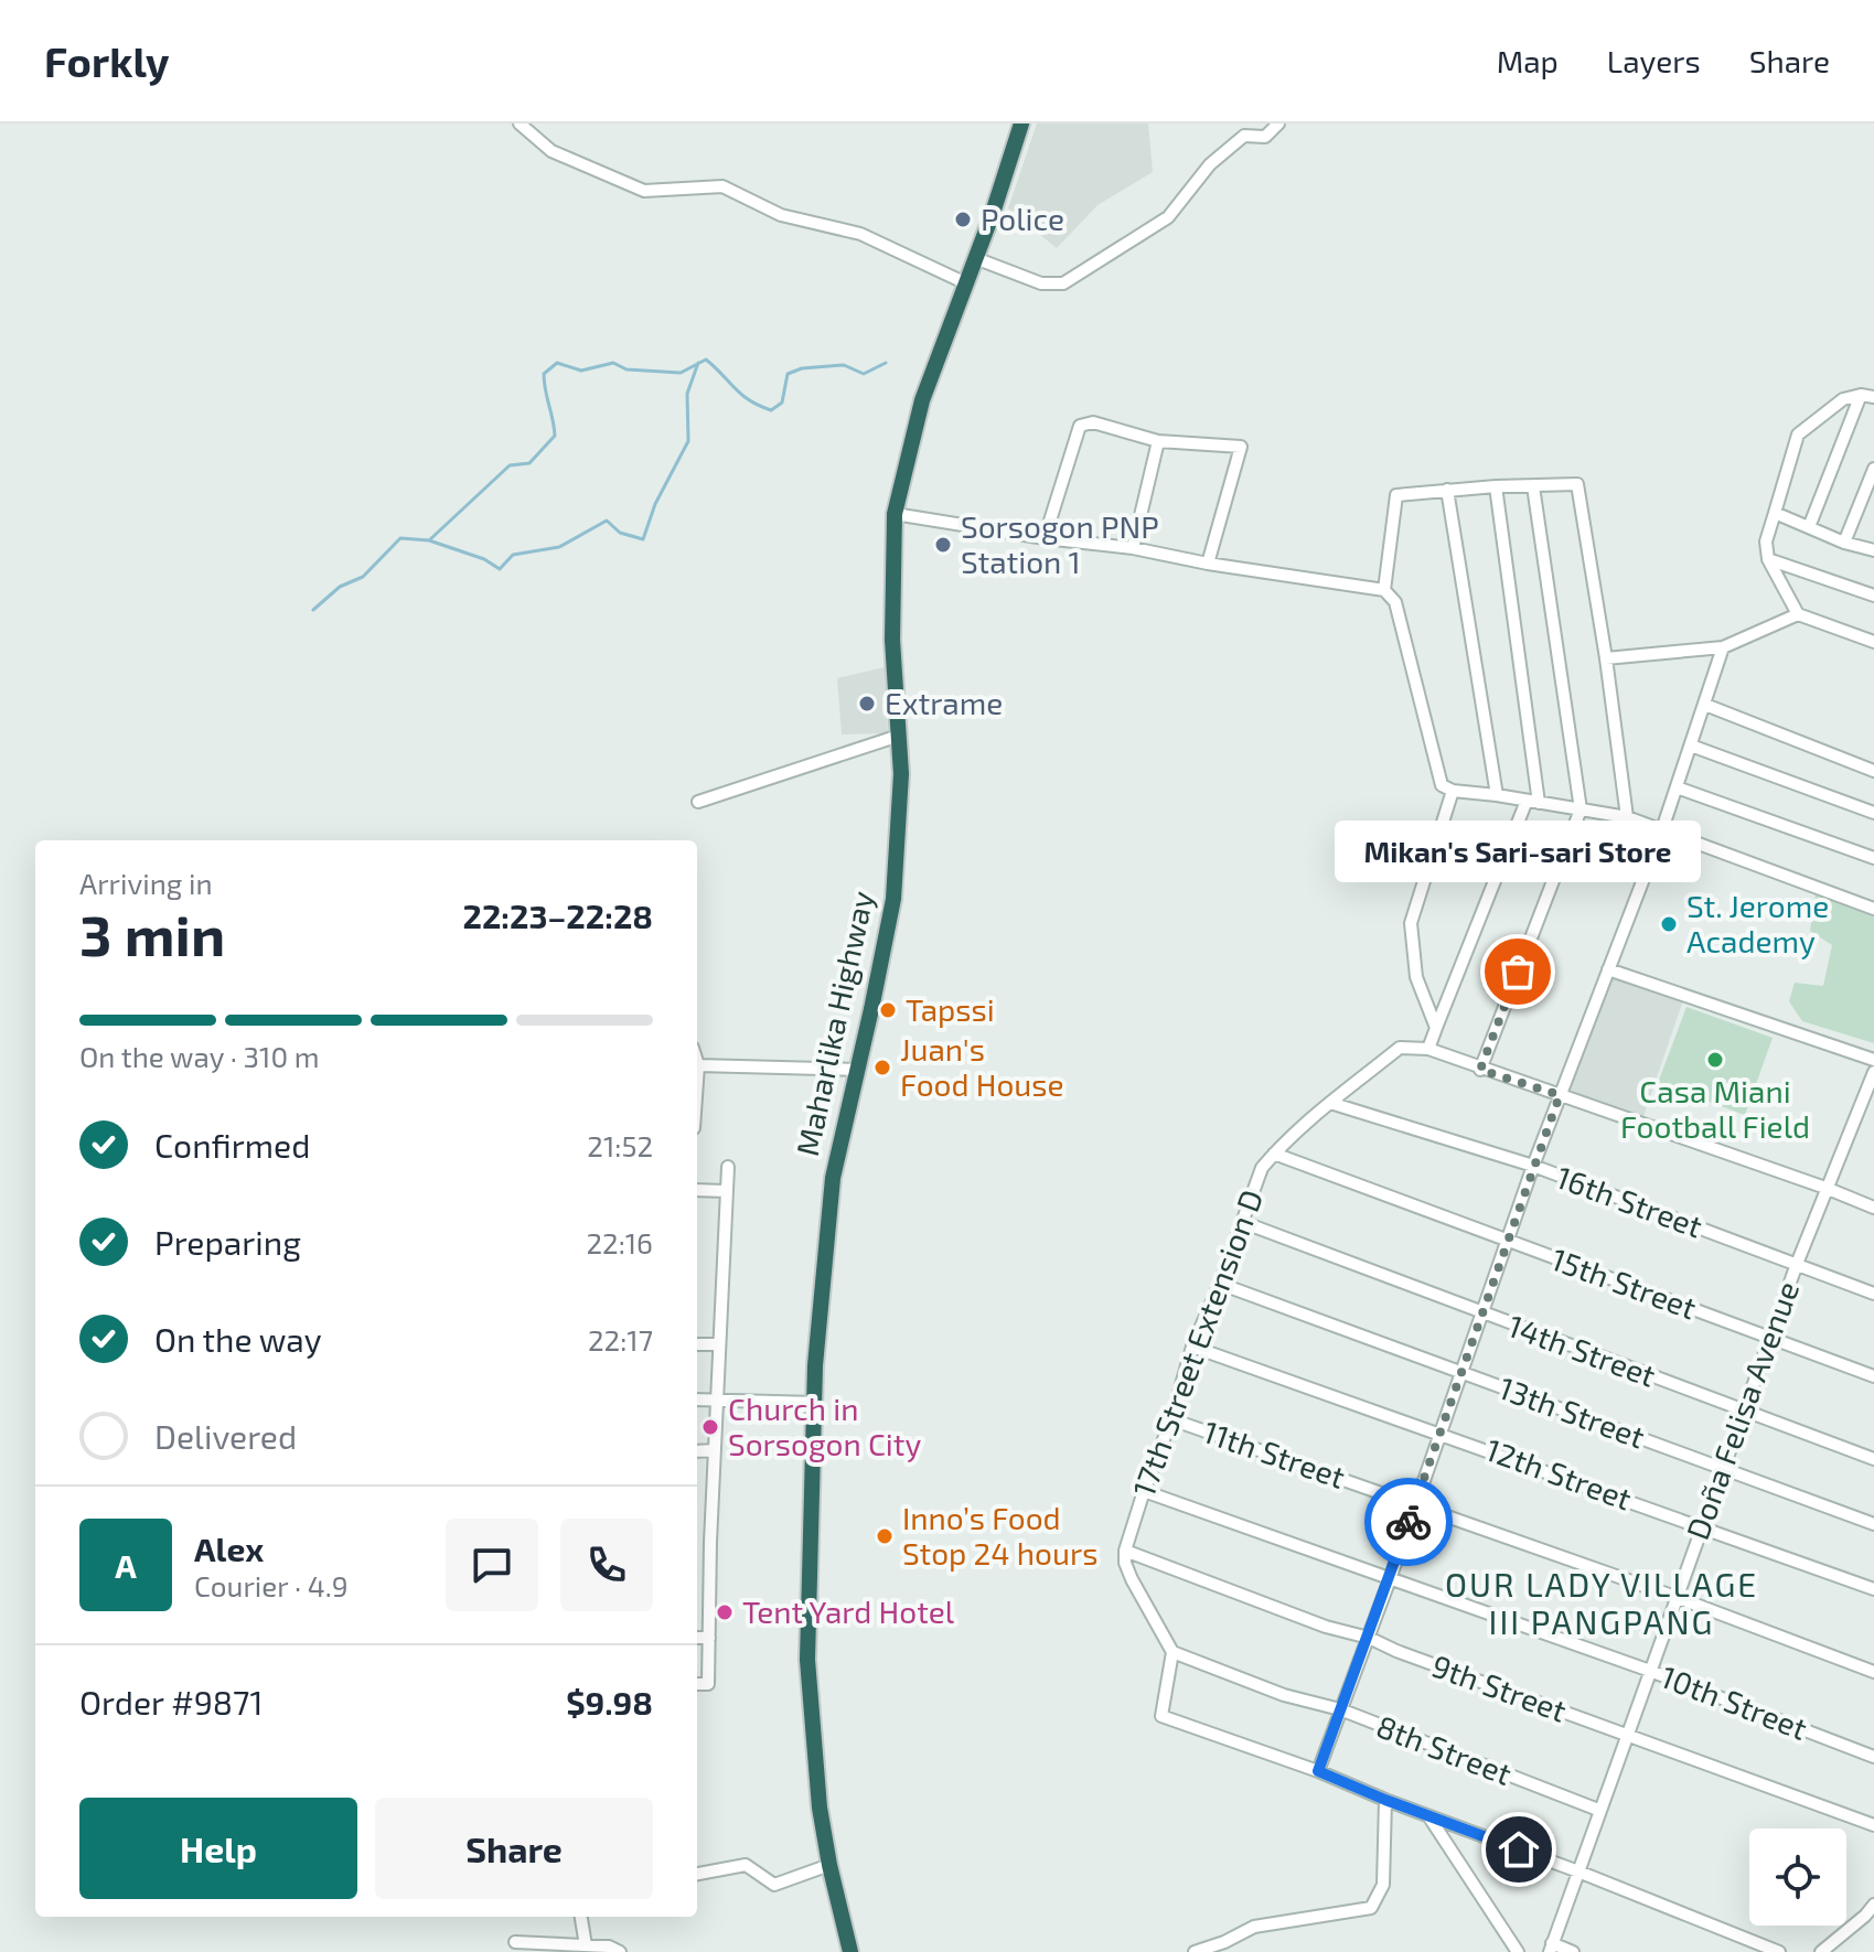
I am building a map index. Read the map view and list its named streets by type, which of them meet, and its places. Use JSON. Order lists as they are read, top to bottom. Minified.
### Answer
{"streets":{"highway":["Maharlika Highway"],"street":["16th Street","15th Street","17th Street Extension D","14th Street","Doña Felisa Avenue","13th Street","11th Street","12th Street","9th Street","10th Street","8th Street"]},"crossings":[["16th Street","17th Street Extension D"],["16th Street","Doña Felisa Avenue"],["15th Street","17th Street Extension D"],["15th Street","Doña Felisa Avenue"],["17th Street Extension D","14th Street"],["17th Street Extension D","13th Street"],["17th Street Extension D","11th Street"],["17th Street Extension D","12th Street"],["17th Street Extension D","9th Street"],["17th Street Extension D","10th Street"],["14th Street","Doña Felisa Avenue"],["Doña Felisa Avenue","13th Street"],["Doña Felisa Avenue","11th Street"],["Doña Felisa Avenue","12th Street"],["Doña Felisa Avenue","9th Street"],["Doña Felisa Avenue","10th Street"],["Doña Felisa Avenue","8th Street"]],"districts":["OUR LADY VILLAGE III PANGPANG"],"places":["Police","Sorsogon PNP Station 1","Extrame","St. Jerome Academy","Mikan's Sari-sari Store","Tapssi","Casa Miani Football Field","Juan's Food House","Church in Sorsogon City","Inno’s Food Stop 24 hours","Tent Yard Hotel"],"page":{"header":"Forkly","nav":["Map","Layers","Share"],"bubble":"Mikan's Sari-sari Store","heading":["3 min","Arriving in","22:23–22:28"],"panel":["Alex","Courier · 4.9","Order #9871","$9.98"],"bar":"On the way · 310 m","list":[["Confirmed","21:52"],["Preparing","22:16"],["On the way","22:17"],"Delivered"],"round":"A","buttons":["Help","Share"]}}
